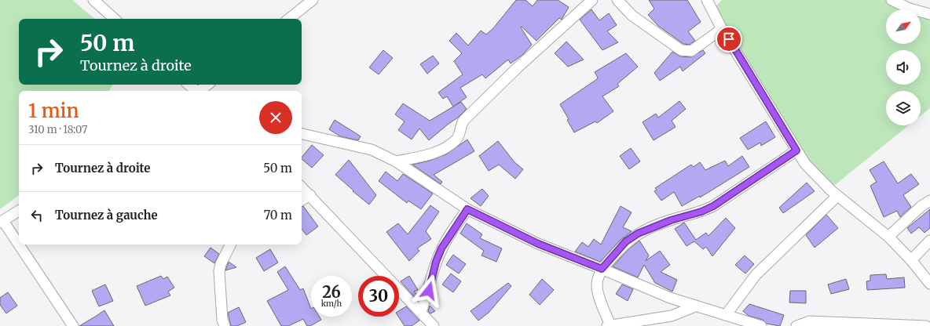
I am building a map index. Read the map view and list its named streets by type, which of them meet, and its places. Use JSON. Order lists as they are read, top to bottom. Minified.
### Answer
{"north":"top right","page":{"turn":["50 m","Tournez à droite"],"heading":["1 min","310 m · 18:07"],"list":[{"name":"Tournez à droite","value":"50 m"},{"name":"Tournez à gauche","value":"70 m"}],"speed":"26 km/h","limit":"30"}}
